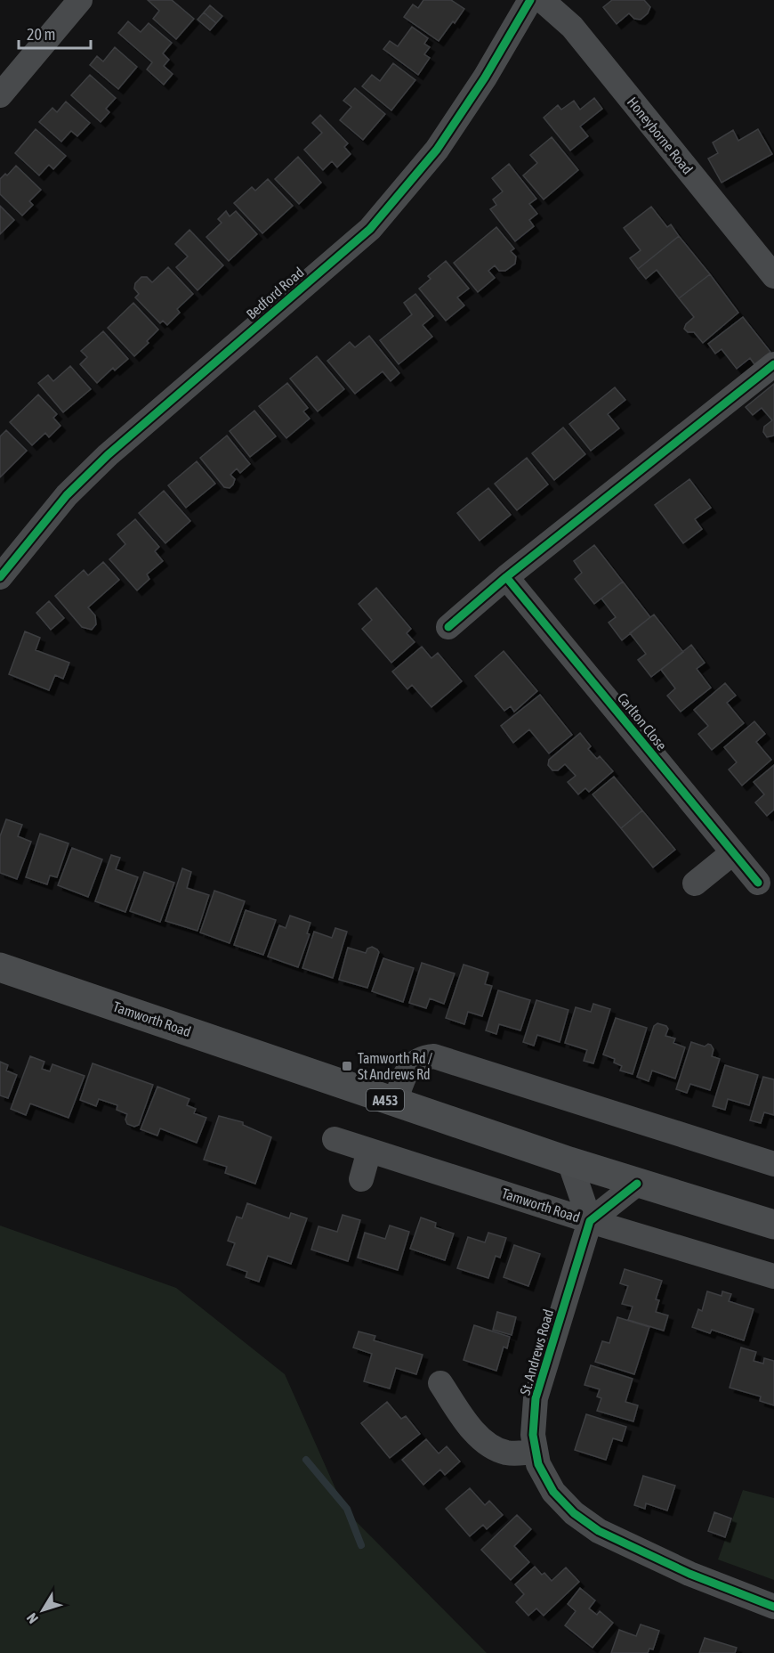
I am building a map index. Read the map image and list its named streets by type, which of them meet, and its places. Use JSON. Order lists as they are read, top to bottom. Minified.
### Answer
{"streets":{"main road":["Tamworth Road","A453"],"street":["Honeyborne Road","Bedford Road","Carlton Close","St. Andrews Road"]},"crossings":[["Tamworth Road","St. Andrews Road"]],"places":{"transit":["Tamworth Rd / St Andrews Rd"]},"scale_bar":"20 m","north":"bottom left"}
